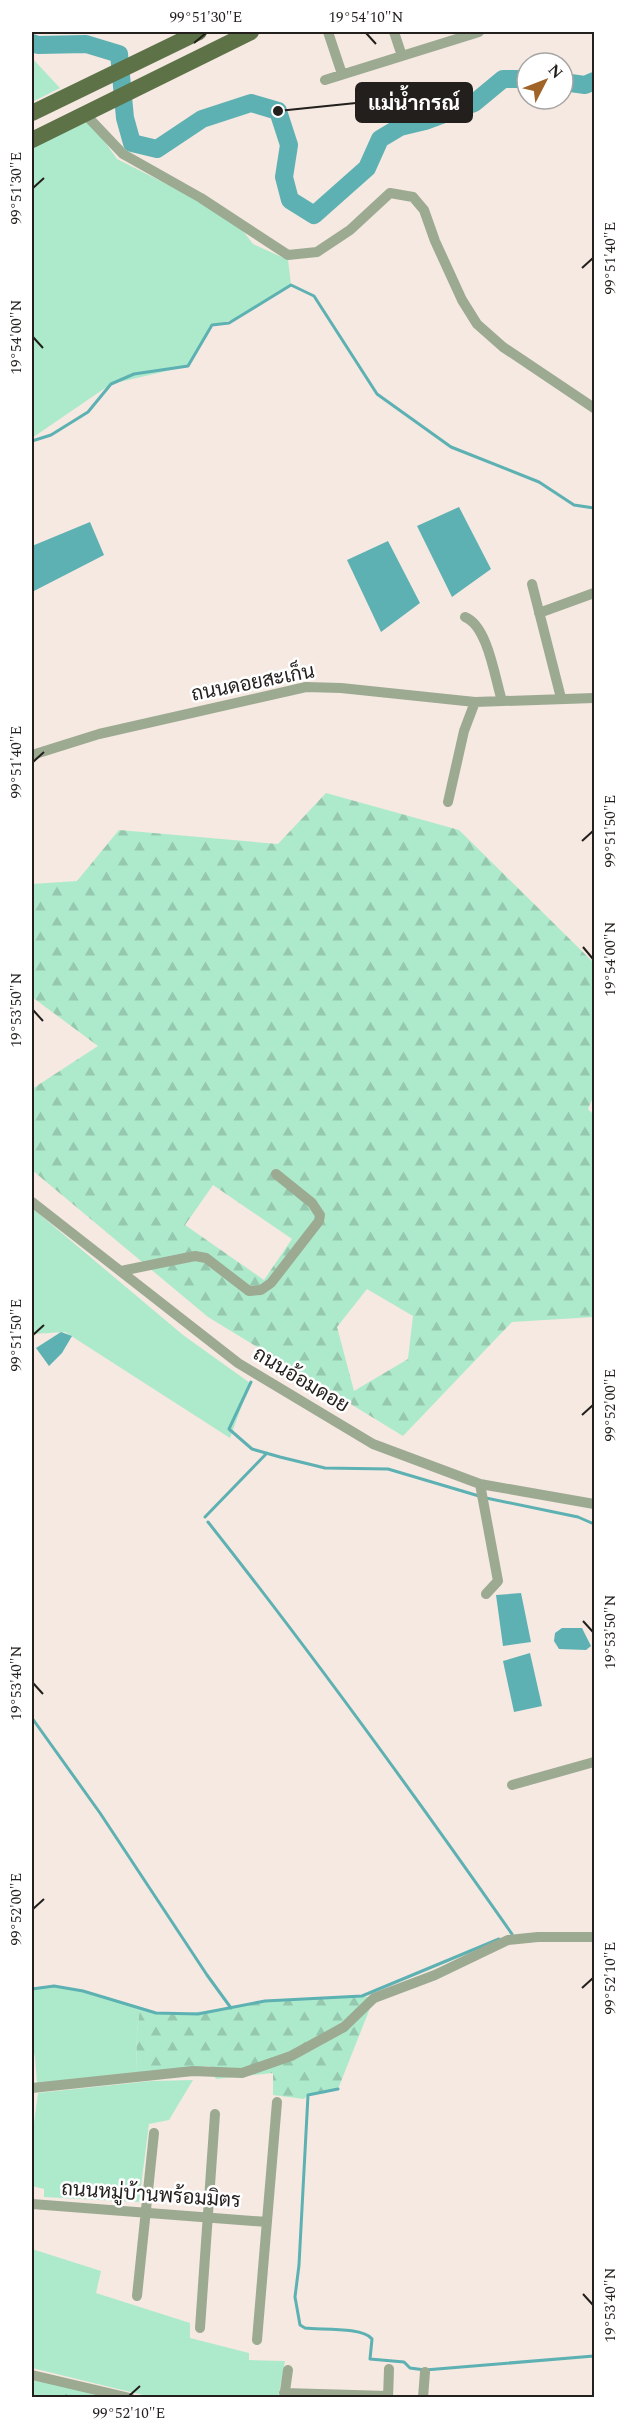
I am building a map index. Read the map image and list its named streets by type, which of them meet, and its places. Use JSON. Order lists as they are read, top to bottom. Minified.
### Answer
{"streets":{"street":["ถนนดอยสะเก็น","ถนนอ้อมดอย","ถนนหมู่บ้านพร้อมมิตร"]},"places":["แม่น้ำกรณ์"],"north":"top right","coordinates":["99°51'30\"E","19°54'10\"N","99°51'40\"E","19°54'00\"N","99°51'50\"E","19°53'50\"N","99°52'00\"E","19°53'40\"N","99°52'10\"E"]}
